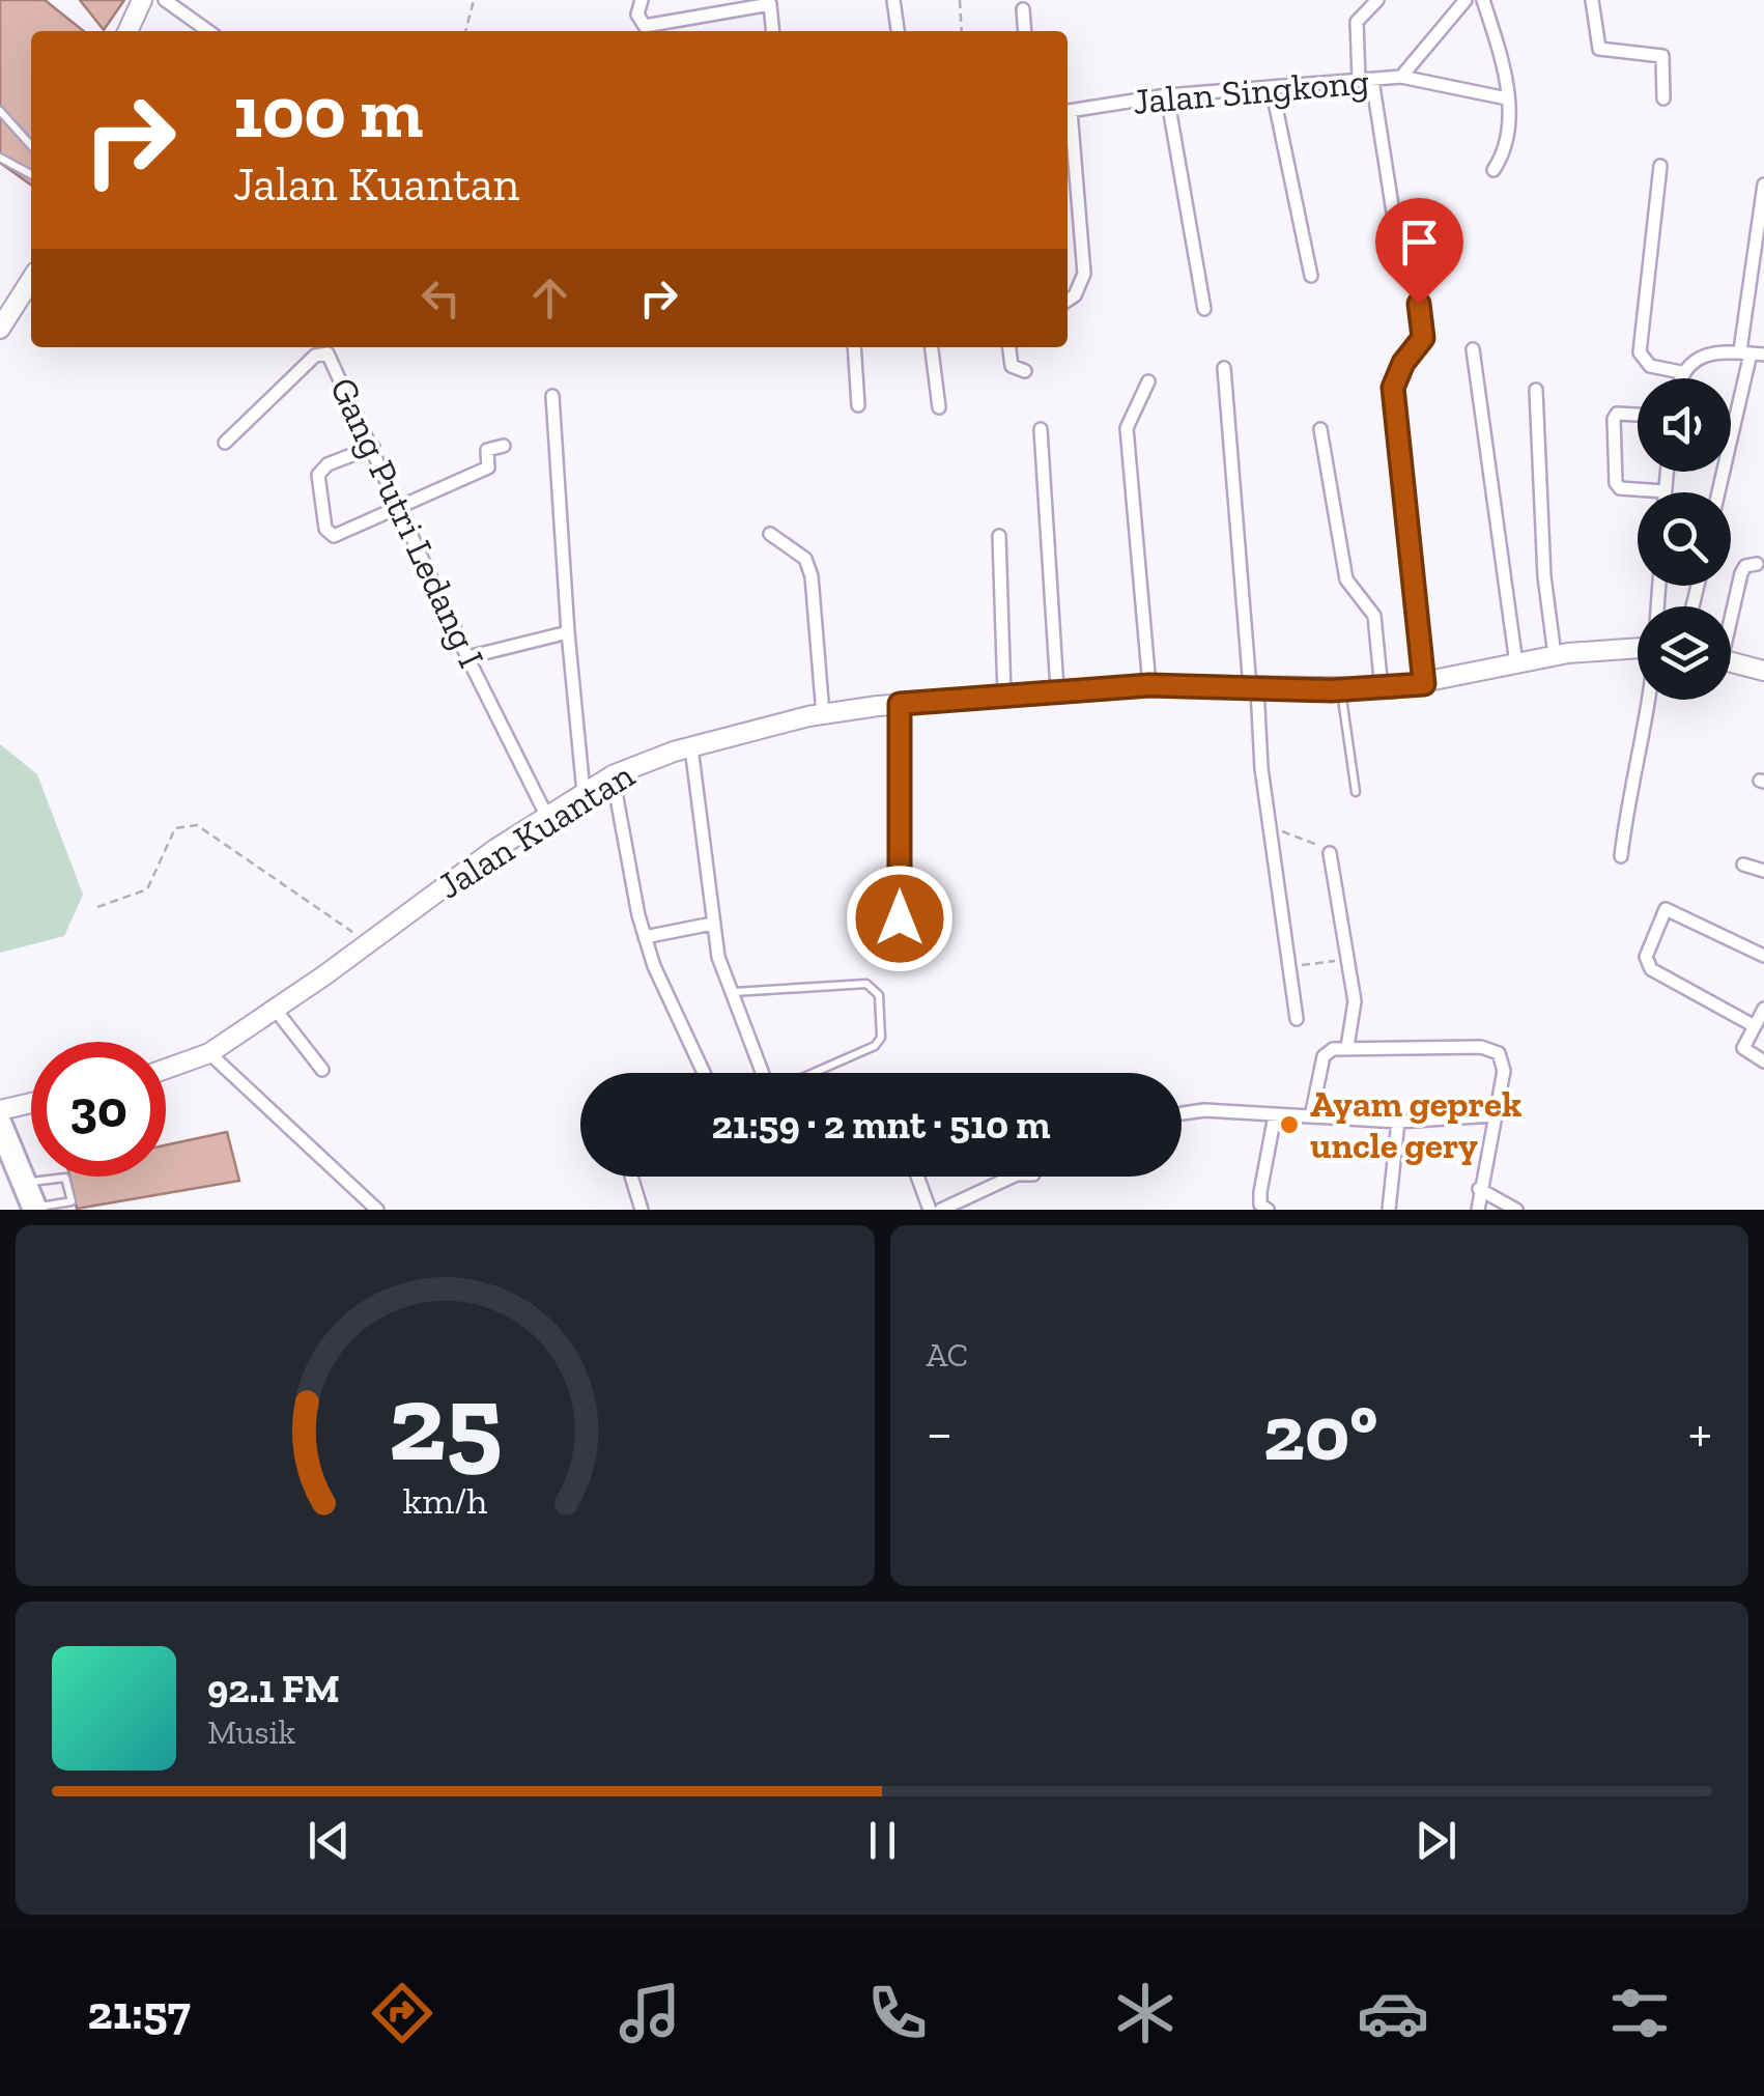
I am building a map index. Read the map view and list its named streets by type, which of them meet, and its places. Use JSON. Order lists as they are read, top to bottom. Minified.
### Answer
{"streets":{"street":["Jalan Singkong","Gang Putri Ledang I","Jalan Kuantan"]},"crossings":[["Gang Putri Ledang I","Jalan Kuantan"]],"places":["Ayam geprek uncle gery"],"page":{"turn":["100 m","Jalan Kuantan"],"limit":"30","trip":"21:59 · 2 mnt · 510 m","tile":"AC","heat":["−","20°","+"],"song":["92.1 FM","Musik"],"tabs":"21:57","gauge":["25","km/h"]}}
